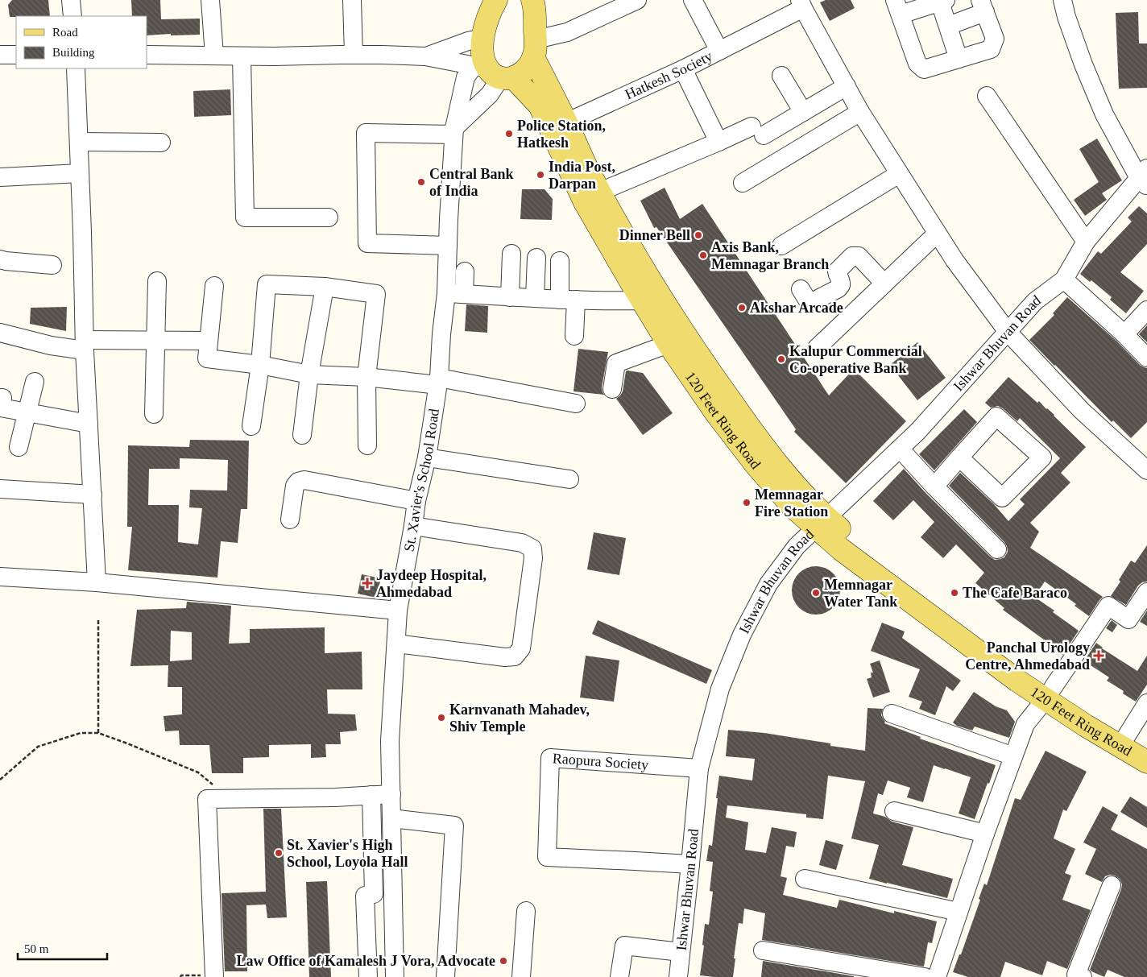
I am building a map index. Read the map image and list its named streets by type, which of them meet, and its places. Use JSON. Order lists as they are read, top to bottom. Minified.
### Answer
{"streets":{"main road":["120 Feet Ring Road"],"street":["Hatkesh Society","Ishwar Bhuvan Road","St. Xavier's School Road","Raopura Society"]},"crossings":[["Hatkesh Society","120 Feet Ring Road"],["Ishwar Bhuvan Road","120 Feet Ring Road"],["Ishwar Bhuvan Road","Raopura Society"],["120 Feet Ring Road","St. Xavier's School Road"]],"places":{"other":["Police Station, Hatkesh","India Post, Darpan","Central Bank of India","Dinner Bell","Axis Bank, Memnagar Branch","Akshar Arcade","Kalupur Commercial Co-operative Bank","Memnagar Fire Station","Memnagar Water Tank","The Cafe Baraco","Karnvanath Mahadev, Shiv Temple","St. Xavier's High School, Loyola Hall","Law Office of Kamalesh J Vora, Advocate"],"health":["Jaydeep Hospital, Ahmedabad","Panchal Urology Centre, Ahmedabad"]},"legend":["Road","Building"],"scale_bar":"50 m"}
